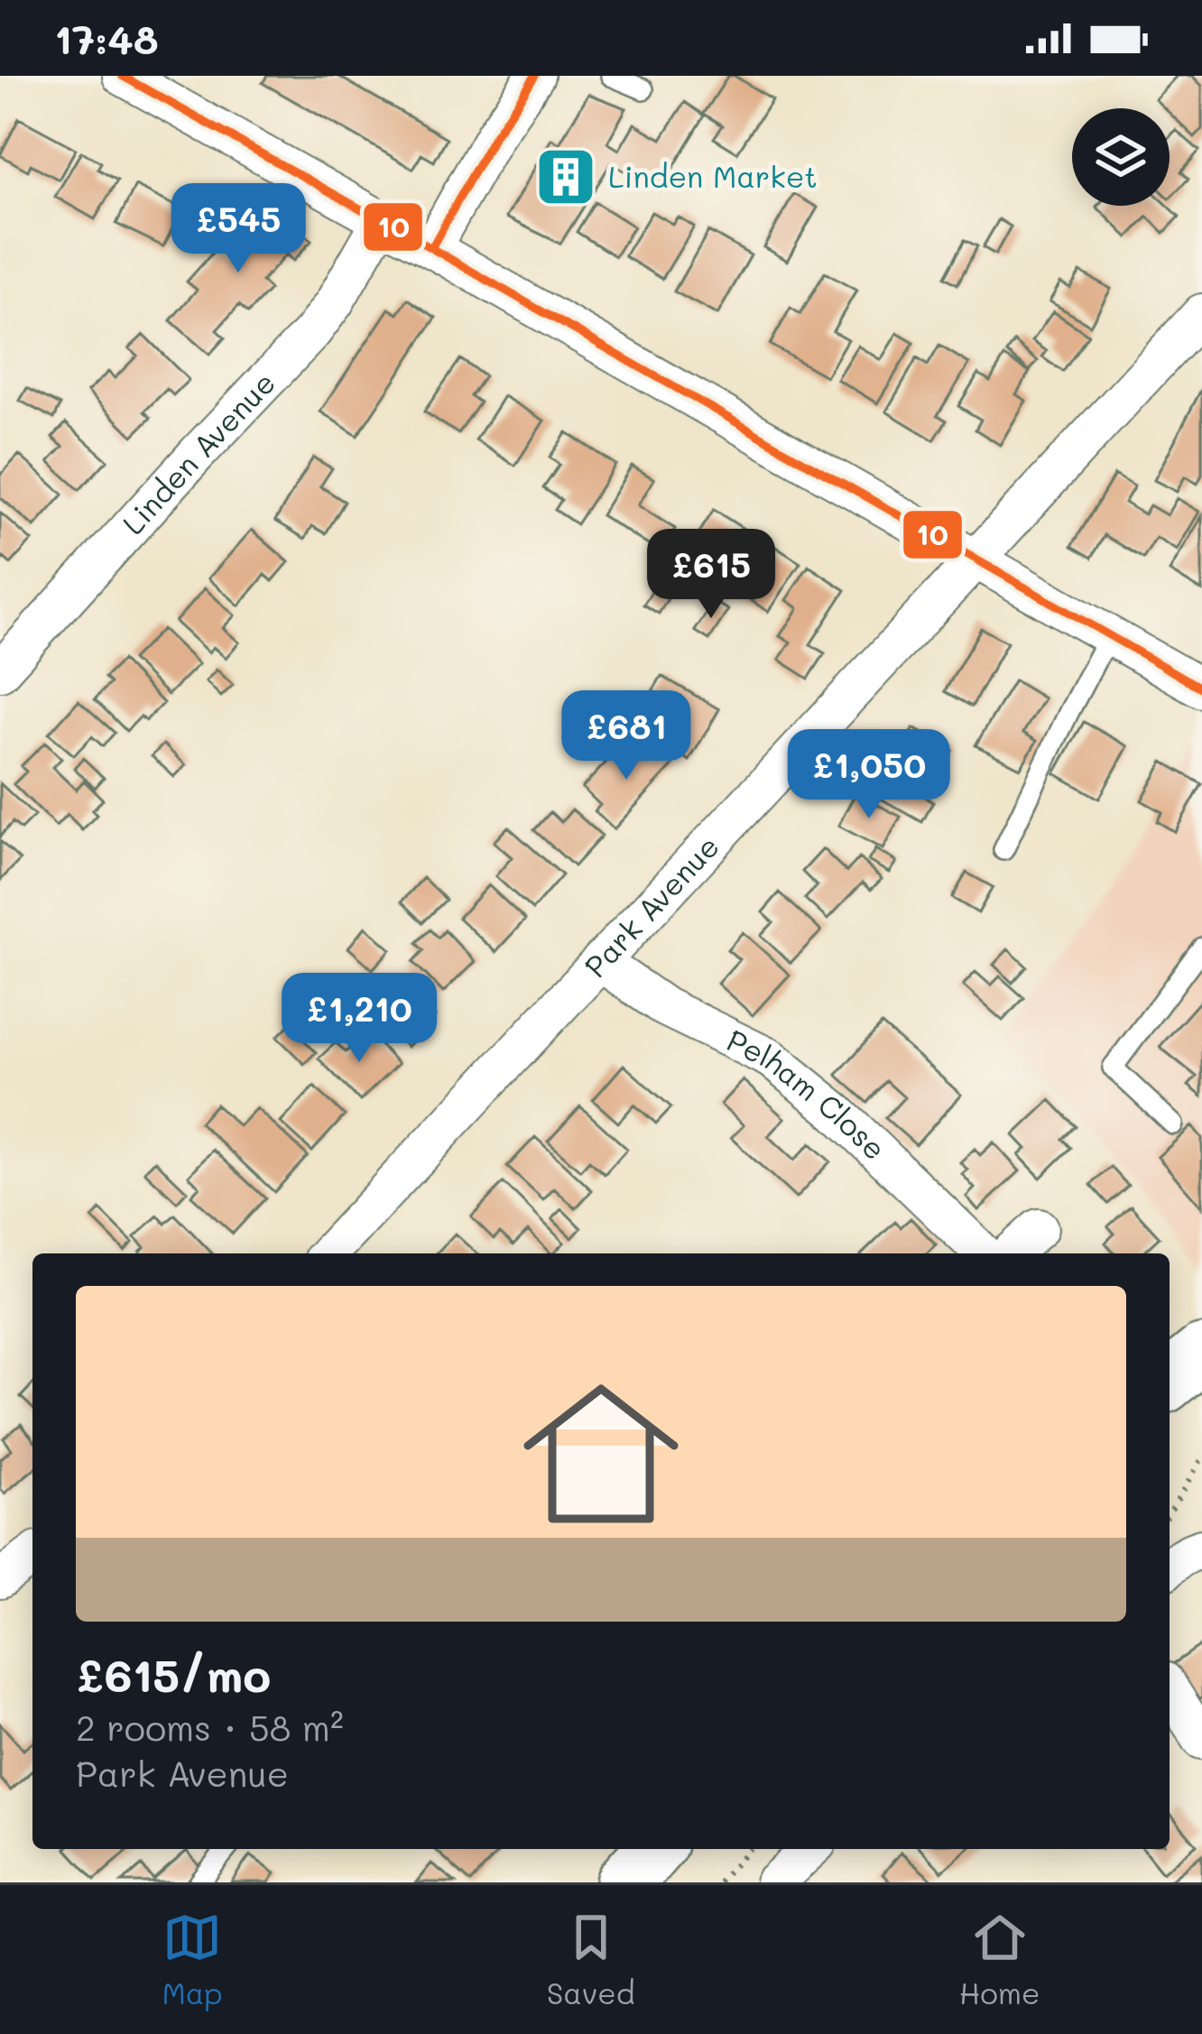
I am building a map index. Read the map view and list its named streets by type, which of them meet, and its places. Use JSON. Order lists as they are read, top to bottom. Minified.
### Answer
{"streets":{"street":["Linden Avenue","Park Avenue","Pelham Close"]},"crossings":[["Park Avenue","Pelham Close"]],"places":{"building":["Linden Market"]},"lines":["transit line 10"],"page":{"status":"17:48","price":["£545","£615","£681","£1,050","£1,210"],"list":[{"name":"£615/mo","note":"2 rooms · 58 m² · Park Avenue"}],"tabs":["Map","Saved","Home"]}}
